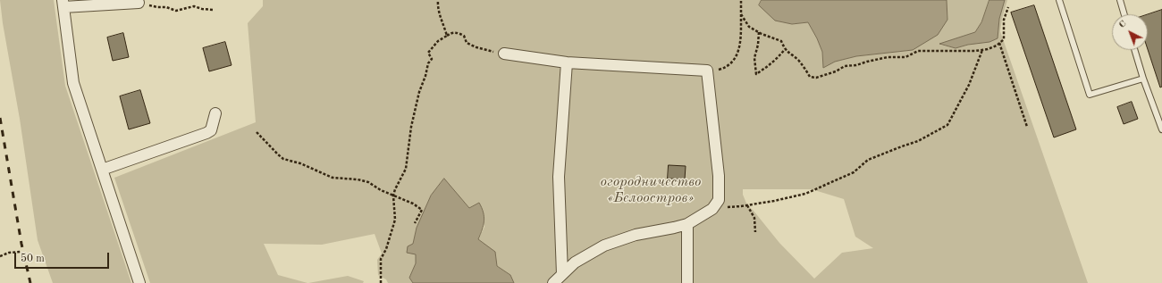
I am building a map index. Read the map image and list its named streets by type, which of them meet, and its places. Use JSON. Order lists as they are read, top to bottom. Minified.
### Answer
{"parks":["огородничество «Белоостров»"],"scale_bar":"50 m","north":"top left"}
